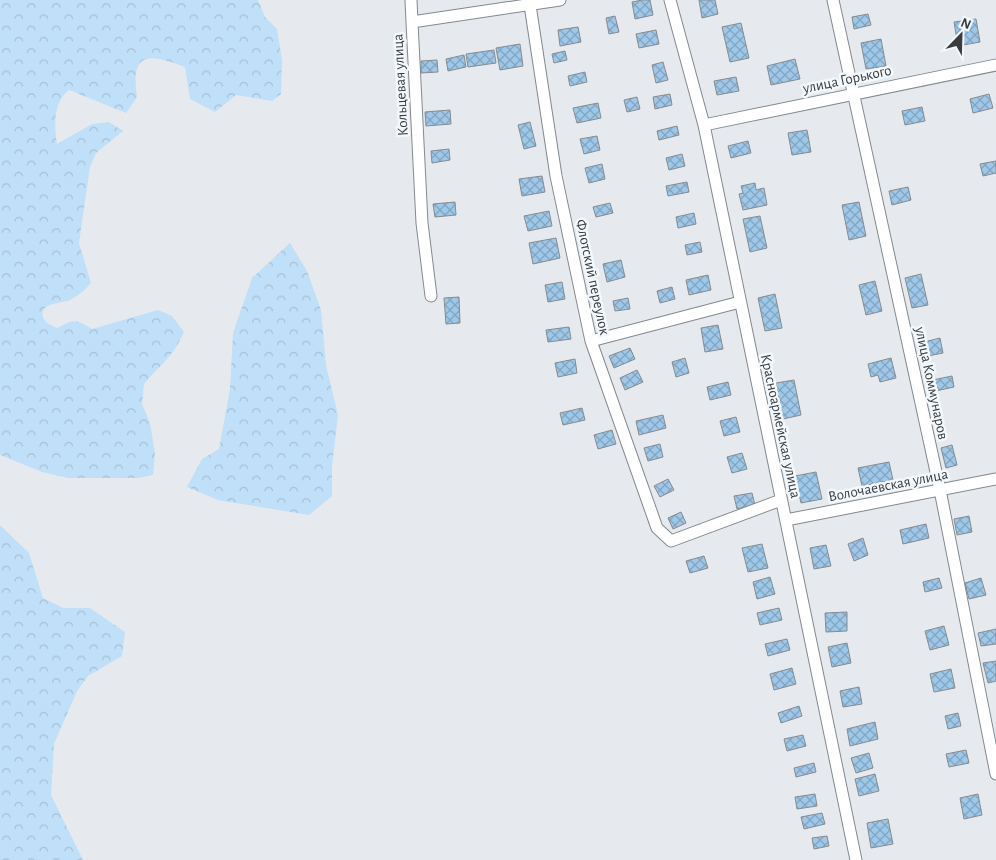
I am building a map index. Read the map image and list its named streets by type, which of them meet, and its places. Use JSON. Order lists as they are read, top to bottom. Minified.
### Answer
{"streets":{"street":["улица Горького","Кольцевая улица","Флотский переулок","улица Коммунаров","Красноармейская улица","Волочаевская улица"]},"crossings":[["улица Горького","улица Коммунаров"],["улица Горького","Красноармейская улица"],["Кольцевая улица","Флотский переулок"],["Флотский переулок","Красноармейская улица"],["улица Коммунаров","Волочаевская улица"],["Красноармейская улица","Волочаевская улица"]],"north":"top right"}
